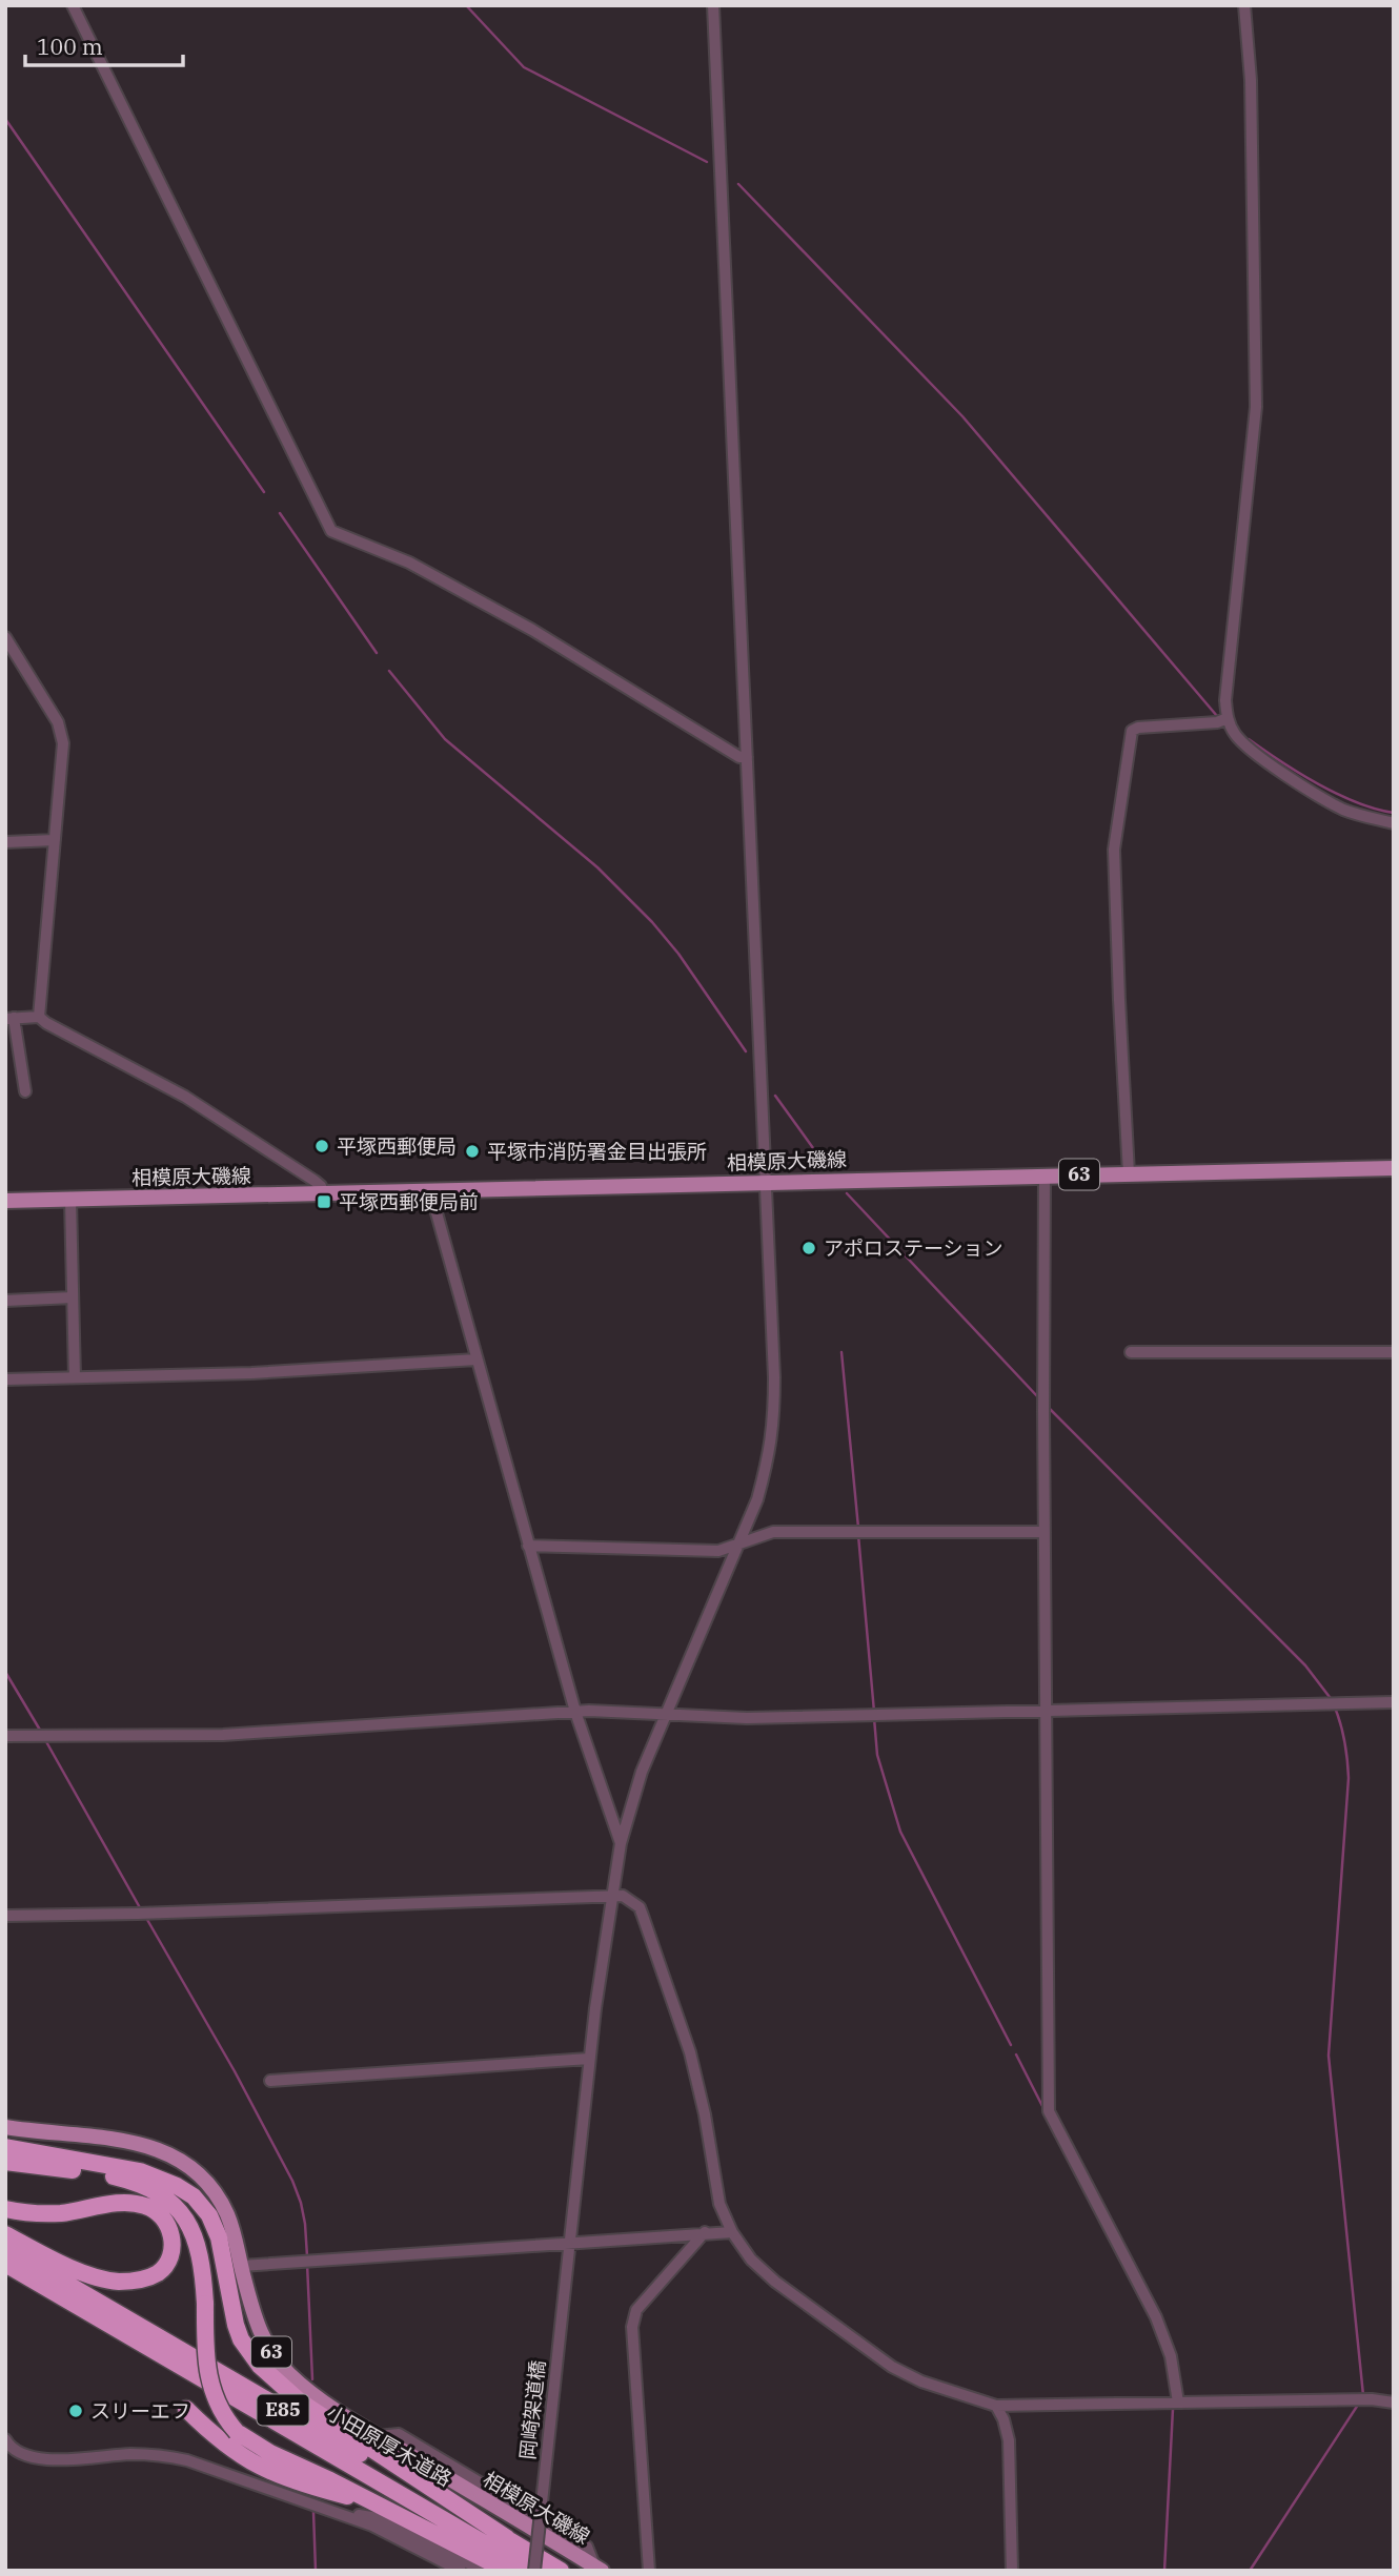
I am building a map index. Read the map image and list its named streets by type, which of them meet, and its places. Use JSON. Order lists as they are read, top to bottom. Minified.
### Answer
{"streets":{"highway":["E85","小田原厚木道路"],"main road":["相模原大磯線","63"],"street":["岡崎架道橋"]},"crossings":[["相模原大磯線","岡崎架道橋"],["岡崎架道橋","小田原厚木道路"]],"places":{"other":["平塚西郵便局","平塚市消防署金目出張所","アポロステーション","スリーエフ"],"transit":["平塚西郵便局前"]},"scale_bar":"100 m"}
